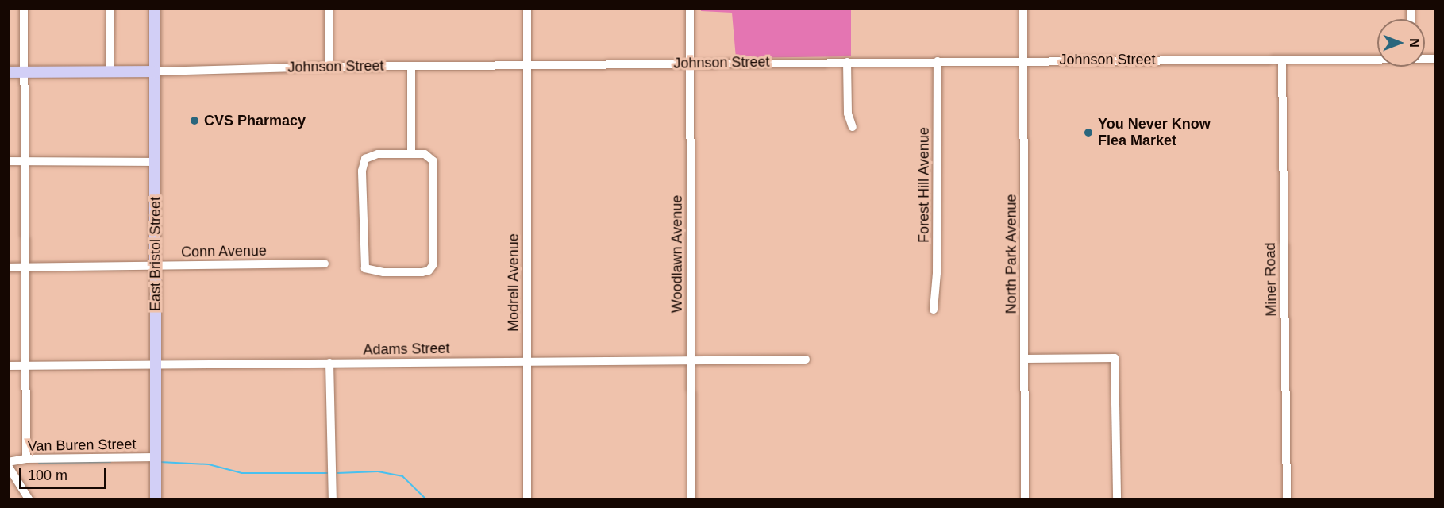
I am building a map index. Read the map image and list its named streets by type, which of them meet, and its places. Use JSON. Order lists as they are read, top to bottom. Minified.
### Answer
{"streets":{"main road":["Johnson Street","East Bristol Street"],"street":["Forest Hill Avenue","Conn Avenue","Woodlawn Avenue","North Park Avenue","Miner Road","Modrell Avenue","Adams Street","Van Buren Street"]},"crossings":[["Johnson Street","Forest Hill Avenue"],["Johnson Street","East Bristol Street"],["Johnson Street","Woodlawn Avenue"],["Johnson Street","North Park Avenue"],["Johnson Street","Miner Road"],["Johnson Street","Modrell Avenue"],["Conn Avenue","East Bristol Street"],["East Bristol Street","Adams Street"],["East Bristol Street","Van Buren Street"],["Woodlawn Avenue","Adams Street"],["Modrell Avenue","Adams Street"]],"places":["CVS Pharmacy","You Never Know Flea Market"],"scale_bar":"100 m","north":"right"}
